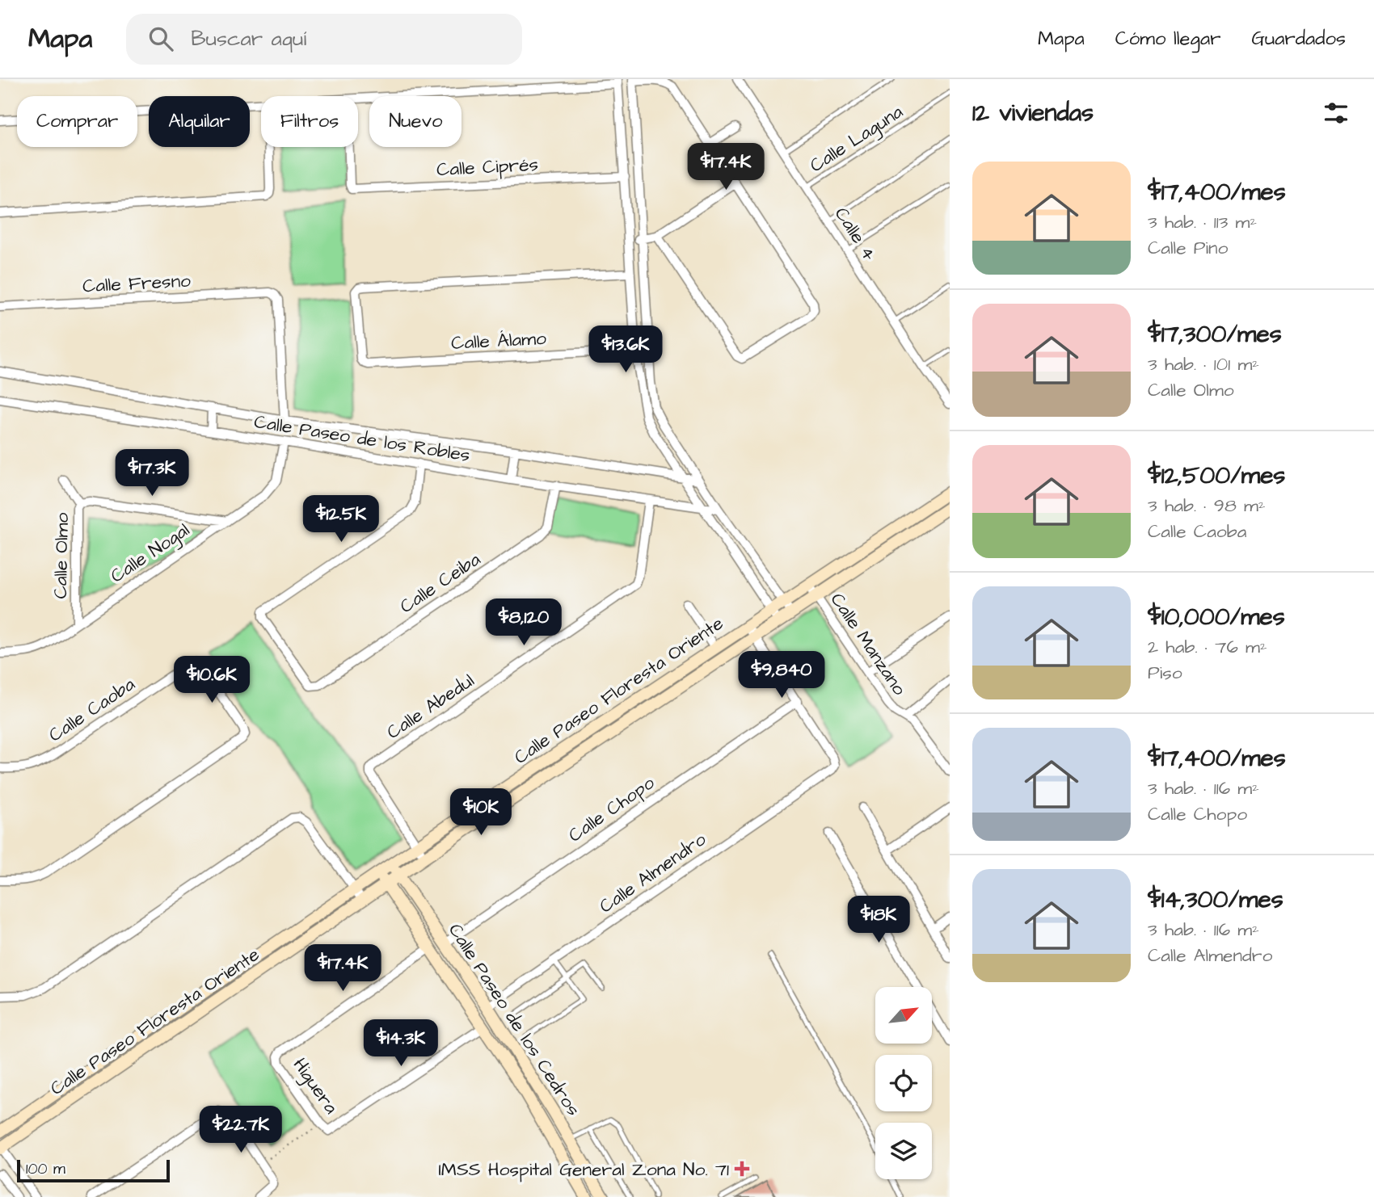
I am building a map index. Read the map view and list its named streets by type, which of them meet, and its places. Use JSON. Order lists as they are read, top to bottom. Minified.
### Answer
{"streets":{"main road":["Calle Paseo Floresta Oriente","Calle Paseo de los Cedros"],"street":["Calle Ciprés","Calle 4","Calle Fresno","Calle Álamo","Calle Paseo de los Robles","Calle Nogal","Calle Olmo","Calle Ceiba","Calle Manzano","Calle Abedul","Calle Caoba","Calle Chopo","Calle Almendro","Higuera"],"lane":["Calle Laguna"]},"crossings":[["Calle Laguna","Calle 4"],["Calle Fresno","Calle Paseo de los Robles"],["Calle Paseo de los Robles","Calle Nogal"],["Calle Paseo de los Robles","Calle Ceiba"],["Calle Paseo de los Robles","Calle Abedul"],["Calle Nogal","Calle Olmo"],["Calle Manzano","Calle Paseo Floresta Oriente"],["Calle Paseo Floresta Oriente","Calle Abedul"],["Calle Paseo Floresta Oriente","Calle Paseo de los Cedros"],["Calle Chopo","Calle Almendro"],["Calle Chopo","Calle Paseo de los Cedros"],["Calle Almendro","Calle Paseo de los Cedros"],["Calle Paseo de los Cedros","Higuera"]],"places":{"health":["IMSS Hospital General Zona No. 71"]},"scale_bar":"100 m","north":"top right","page":{"header":"Mapa","search":"Buscar aquí","nav":["Mapa","Cómo llegar","Guardados"],"heading":"12 viviendas","chip":["Comprar","Alquilar","Filtros","Nuevo"],"price":["$17.4K","$13.6K","$17.3K","$12.5K","$8,120","$9,840","$10.6K","$10K","$18K","$17.4K","$14.3K","$22.7K"],"list":[{"name":"$17,400/mes","note":"3 hab. · 113 m² · Calle Pino"},{"name":"$17,300/mes","note":"3 hab. · 101 m² · Calle Olmo"},{"name":"$12,500/mes","note":"3 hab. · 98 m² · Calle Caoba"},{"name":"$10,000/mes","note":"2 hab. · 76 m² · Piso"},{"name":"$17,400/mes","note":"3 hab. · 116 m² · Calle Chopo"},{"name":"$14,300/mes","note":"3 hab. · 116 m² · Calle Almendro"}],"scale":"100 m"}}
